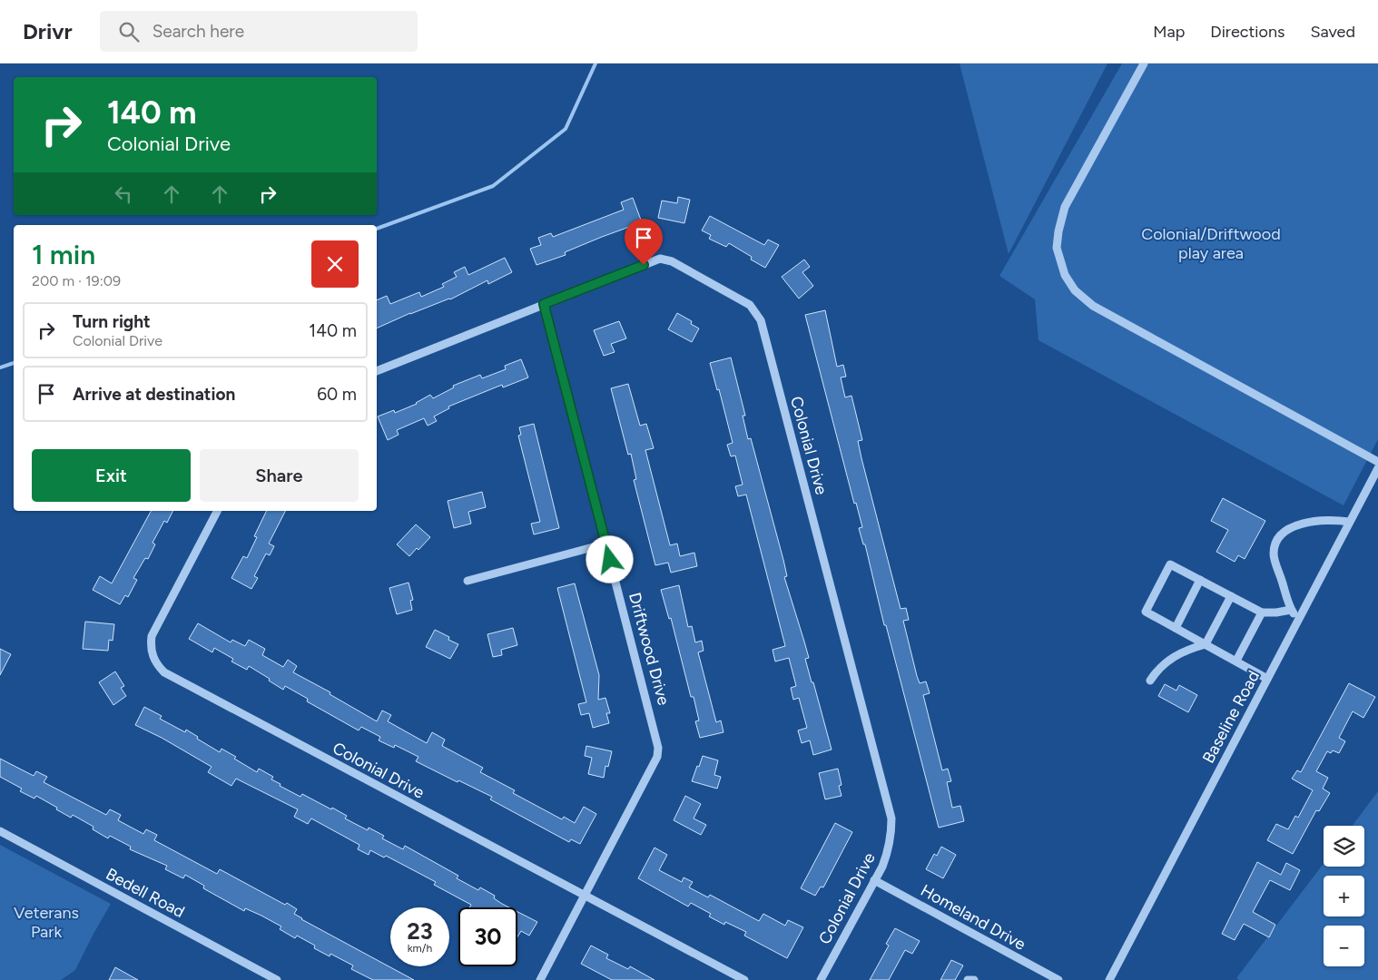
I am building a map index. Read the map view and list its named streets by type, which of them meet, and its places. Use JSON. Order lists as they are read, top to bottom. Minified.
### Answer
{"streets":{"street":["Colonial Drive","Driftwood Drive","Baseline Road","Bedell Road","Homeland Drive"]},"crossings":[["Colonial Drive","Driftwood Drive"],["Colonial Drive","Homeland Drive"]],"parks":["Colonial/Driftwood play area","Veterans Park"],"page":{"header":"Drivr","search":"Search here","nav":["Map","Directions","Saved"],"turn":["140 m","Colonial Drive"],"heading":["1 min","200 m · 19:09"],"list":[{"name":"Turn right","note":"Colonial Drive","value":"140 m"},{"name":"Arrive at destination","value":"60 m"}],"buttons":["Exit","Share"],"map_buttons":["+","−"],"speed":"23 km/h","limit":"30"}}
